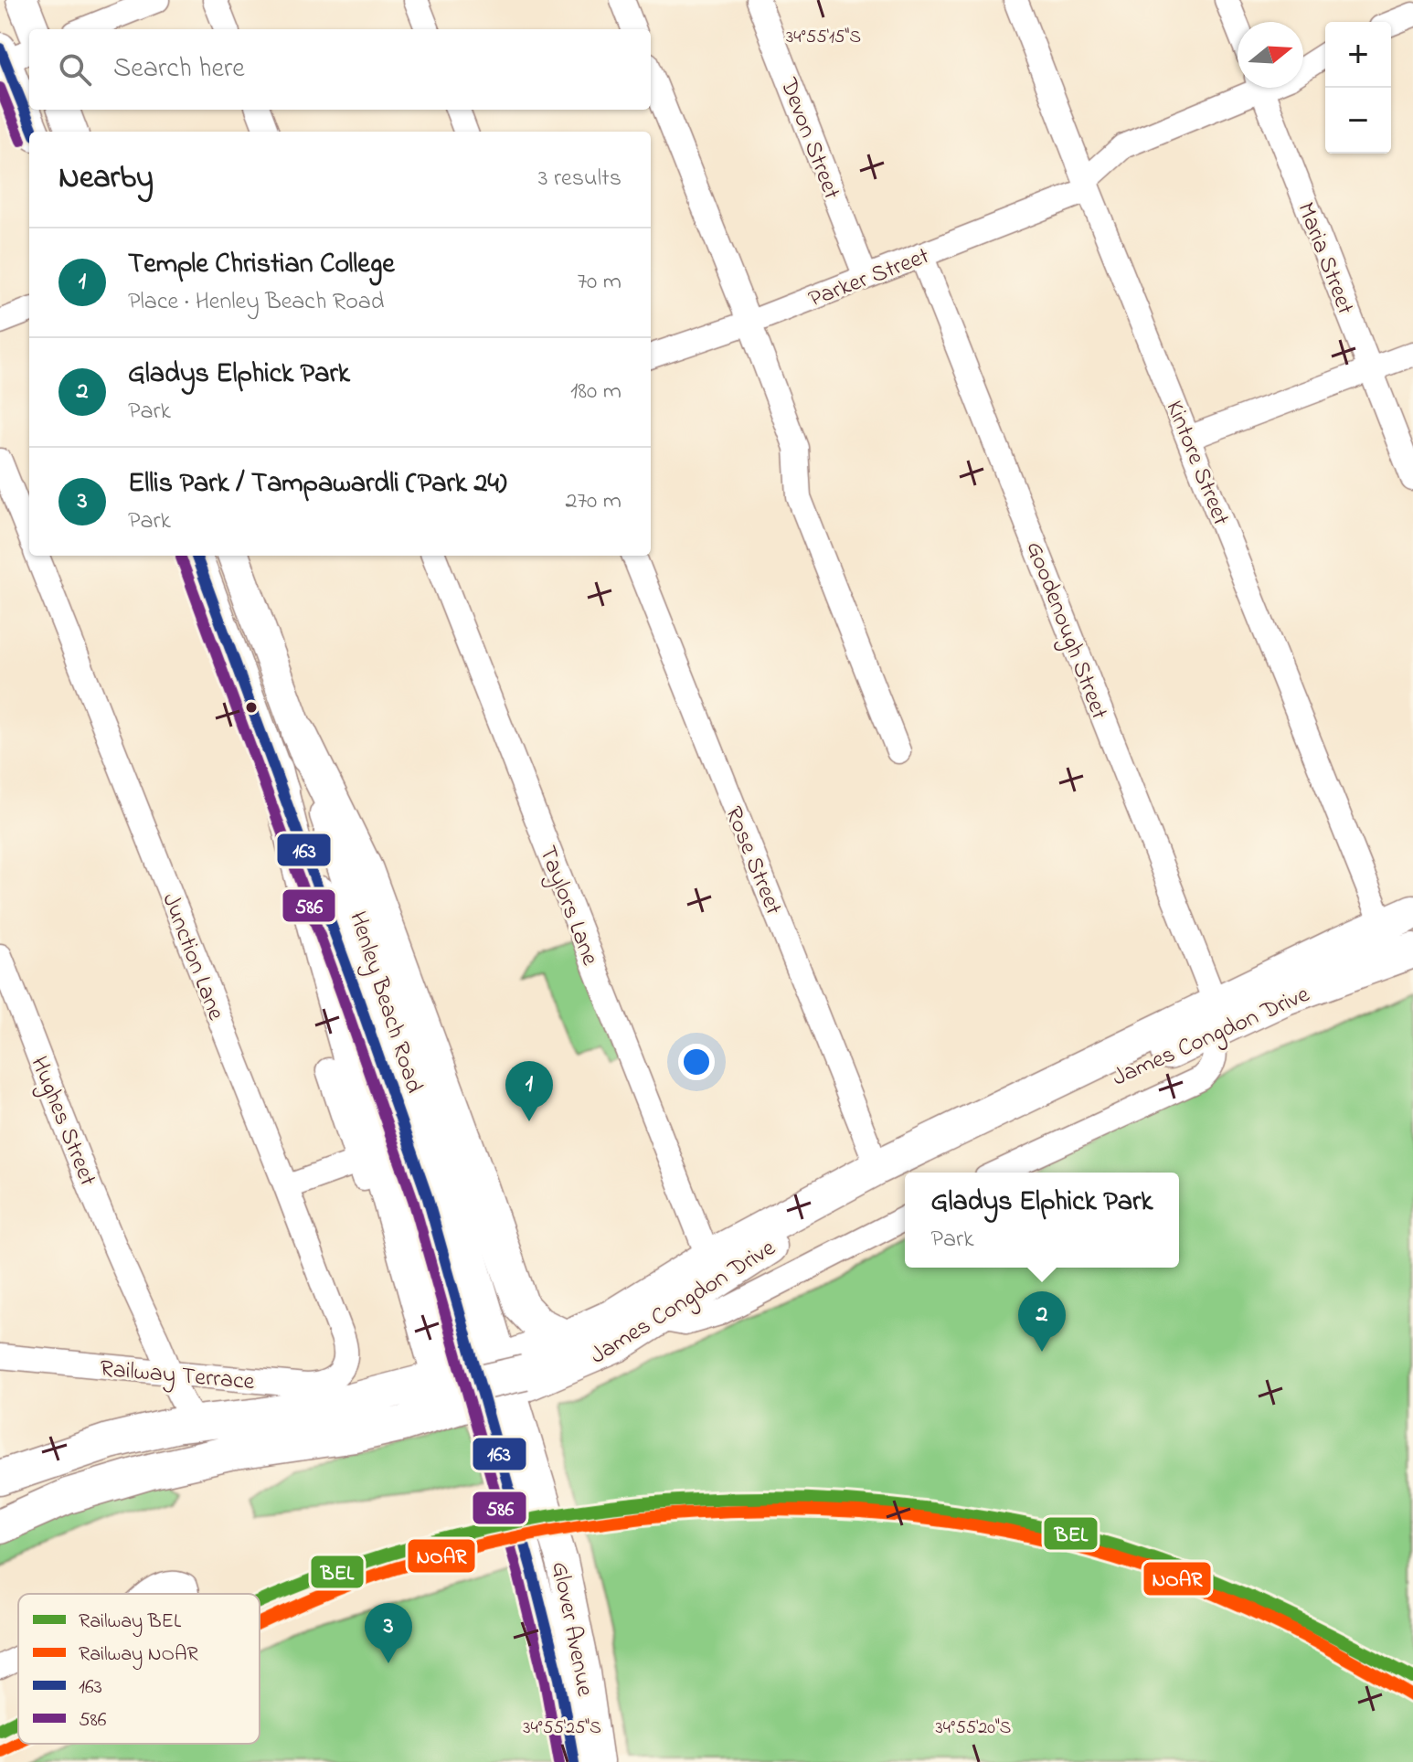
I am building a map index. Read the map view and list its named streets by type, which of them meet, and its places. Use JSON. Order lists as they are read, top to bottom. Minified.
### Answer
{"streets":{"highway":["James Congdon Drive"],"main road":["Henley Beach Road","Glover Avenue"],"street":["Devon Street","Maria Street","Parker Street","Kintore Street","Goodenough Street","Rose Street","Taylors Lane","Junction Lane","Hughes Street","Railway Terrace"]},"crossings":[["Devon Street","Parker Street"],["Parker Street","Kintore Street"],["Parker Street","Goodenough Street"],["Kintore Street","James Congdon Drive"],["Goodenough Street","James Congdon Drive"],["Rose Street","James Congdon Drive"],["Taylors Lane","James Congdon Drive"],["Junction Lane","Railway Terrace"],["Henley Beach Road","Glover Avenue"],["James Congdon Drive","Hughes Street"],["Hughes Street","Railway Terrace"]],"lines":["transit line 163","transit line 586","rail line BEL","rail line NOAR"],"legend":["Railway BEL","Railway NOAR","163","586"],"north":"right","page":{"map_buttons":["+","−"],"search":"Search here","heading":["Nearby","3 results"],"list":[{"mark":"1","name":"Temple Christian College","note":"Place · Henley Beach Road","value":"70 m"},{"mark":"2","name":"Gladys Elphick Park","note":"Park","value":"180 m"},{"mark":"3","name":"Ellis Park / Tampawardli (Park 24)","note":"Park","value":"270 m"}],"pins":["1","2","3"],"popup":["Gladys Elphick Park","Park"]},"coordinates":["34°55'15\"S","34°55'25\"S","34°55'20\"S"]}
